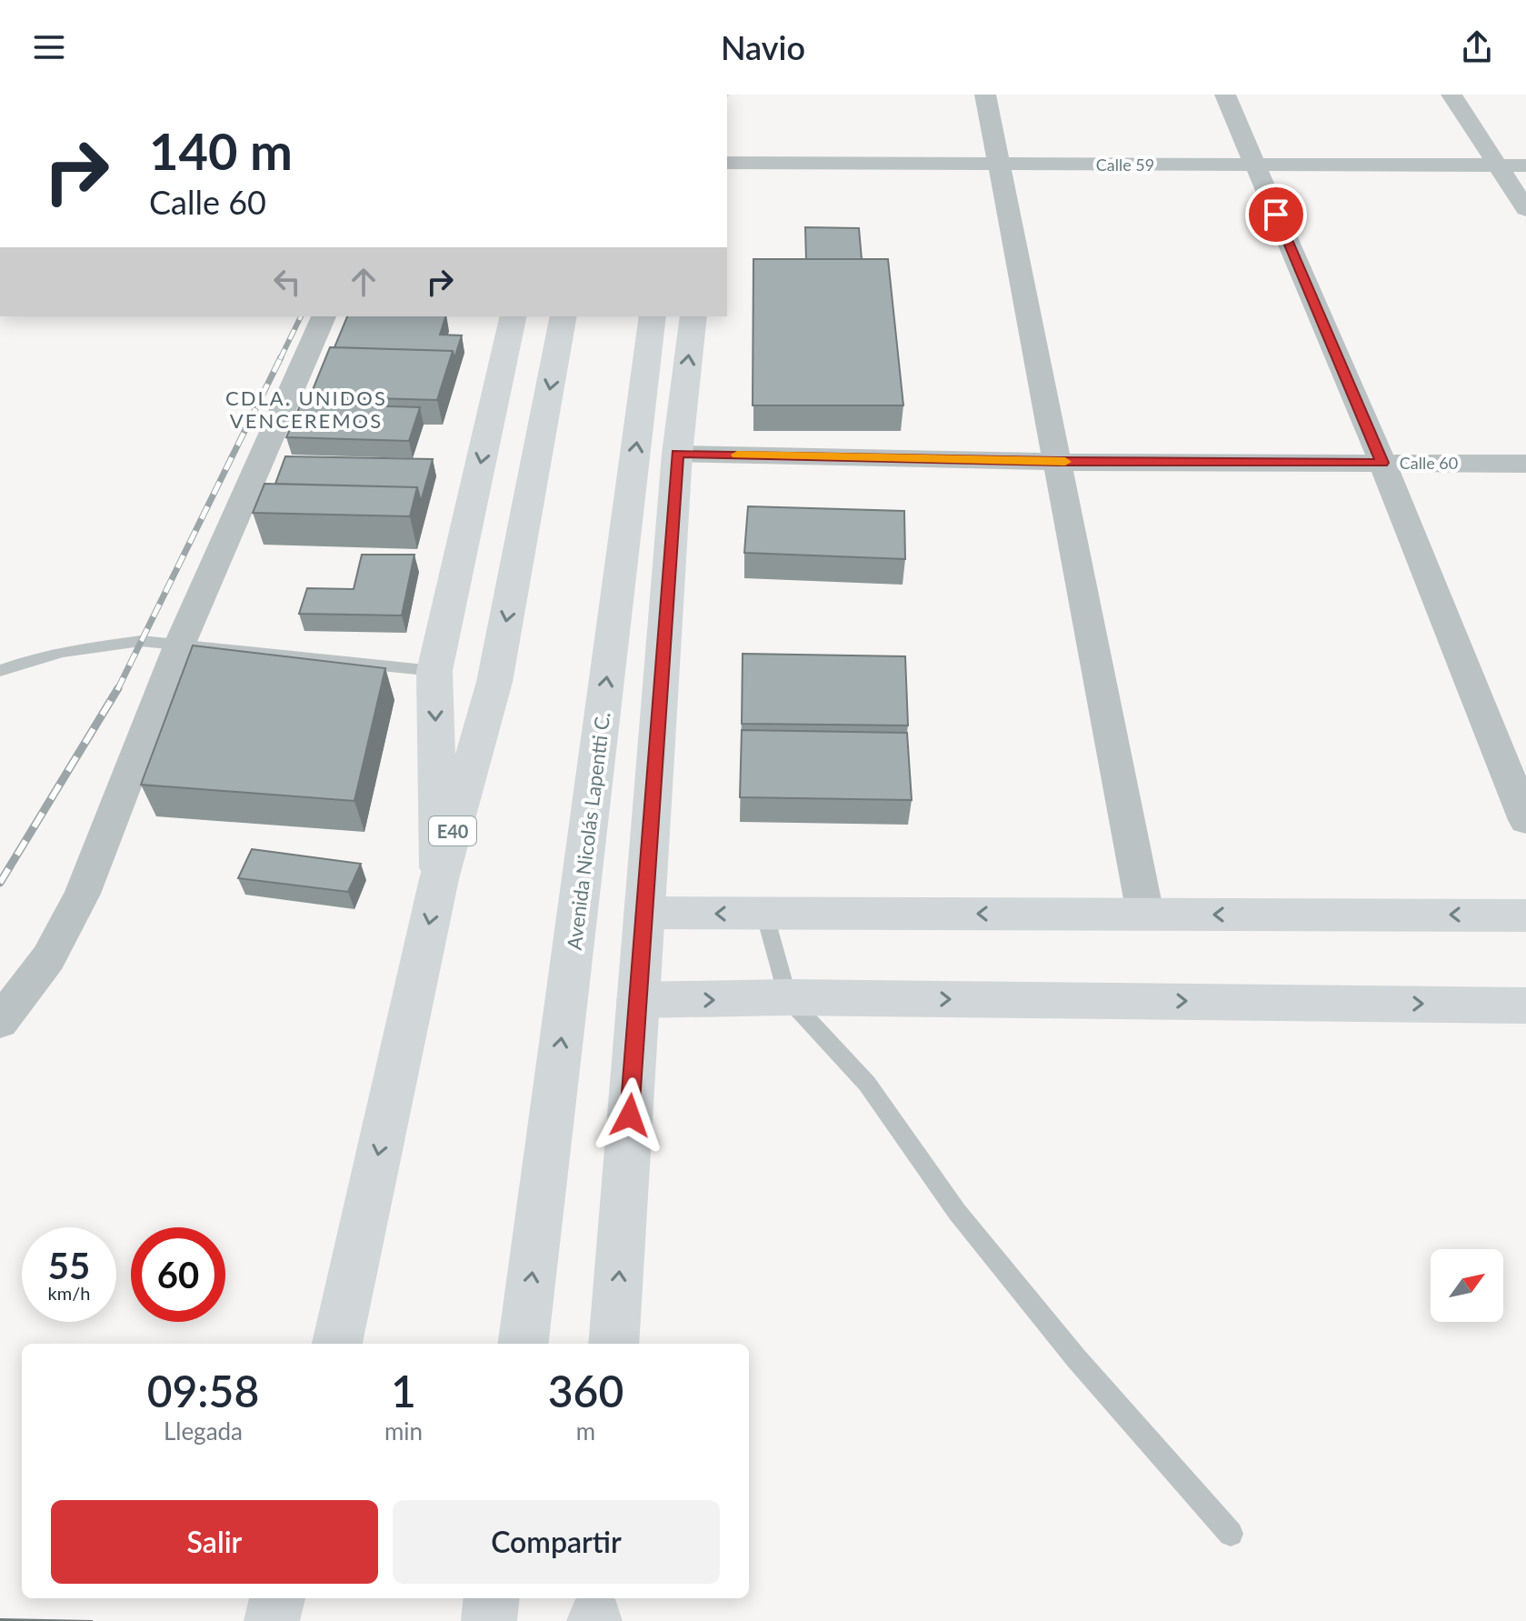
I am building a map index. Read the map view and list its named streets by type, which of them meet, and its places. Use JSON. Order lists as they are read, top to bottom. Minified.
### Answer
{"streets":{"main road":["E40","Avenida Nicolás Lapentti C."],"street":["Calle 59","Calle 60"]},"districts":["CDLA. UNIDOS VENCEREMOS"],"north":"top right","page":{"header":"Navio","turn":["140 m","Calle 60"],"speed":"55 km/h","limit":"60","eta":["09:58","Llegada","1","min","360","m"],"buttons":["Salir","Compartir"]}}
